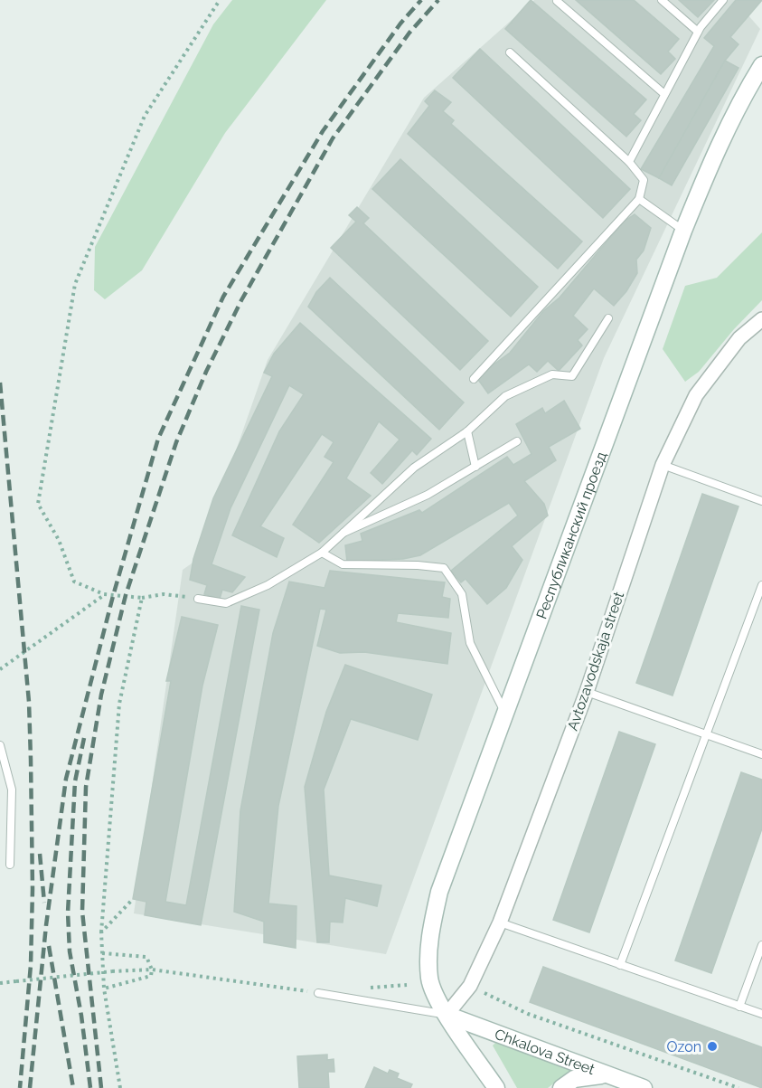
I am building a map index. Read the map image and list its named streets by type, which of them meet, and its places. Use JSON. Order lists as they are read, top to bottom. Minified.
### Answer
{"streets":{"street":["Республиканский проезд","Avtozavodskaja street","Chkalova Street"]},"crossings":[["Республиканский проезд","Avtozavodskaja street"],["Республиканский проезд","Chkalova Street"],["Avtozavodskaja street","Chkalova Street"]],"places":["Ozon"]}
